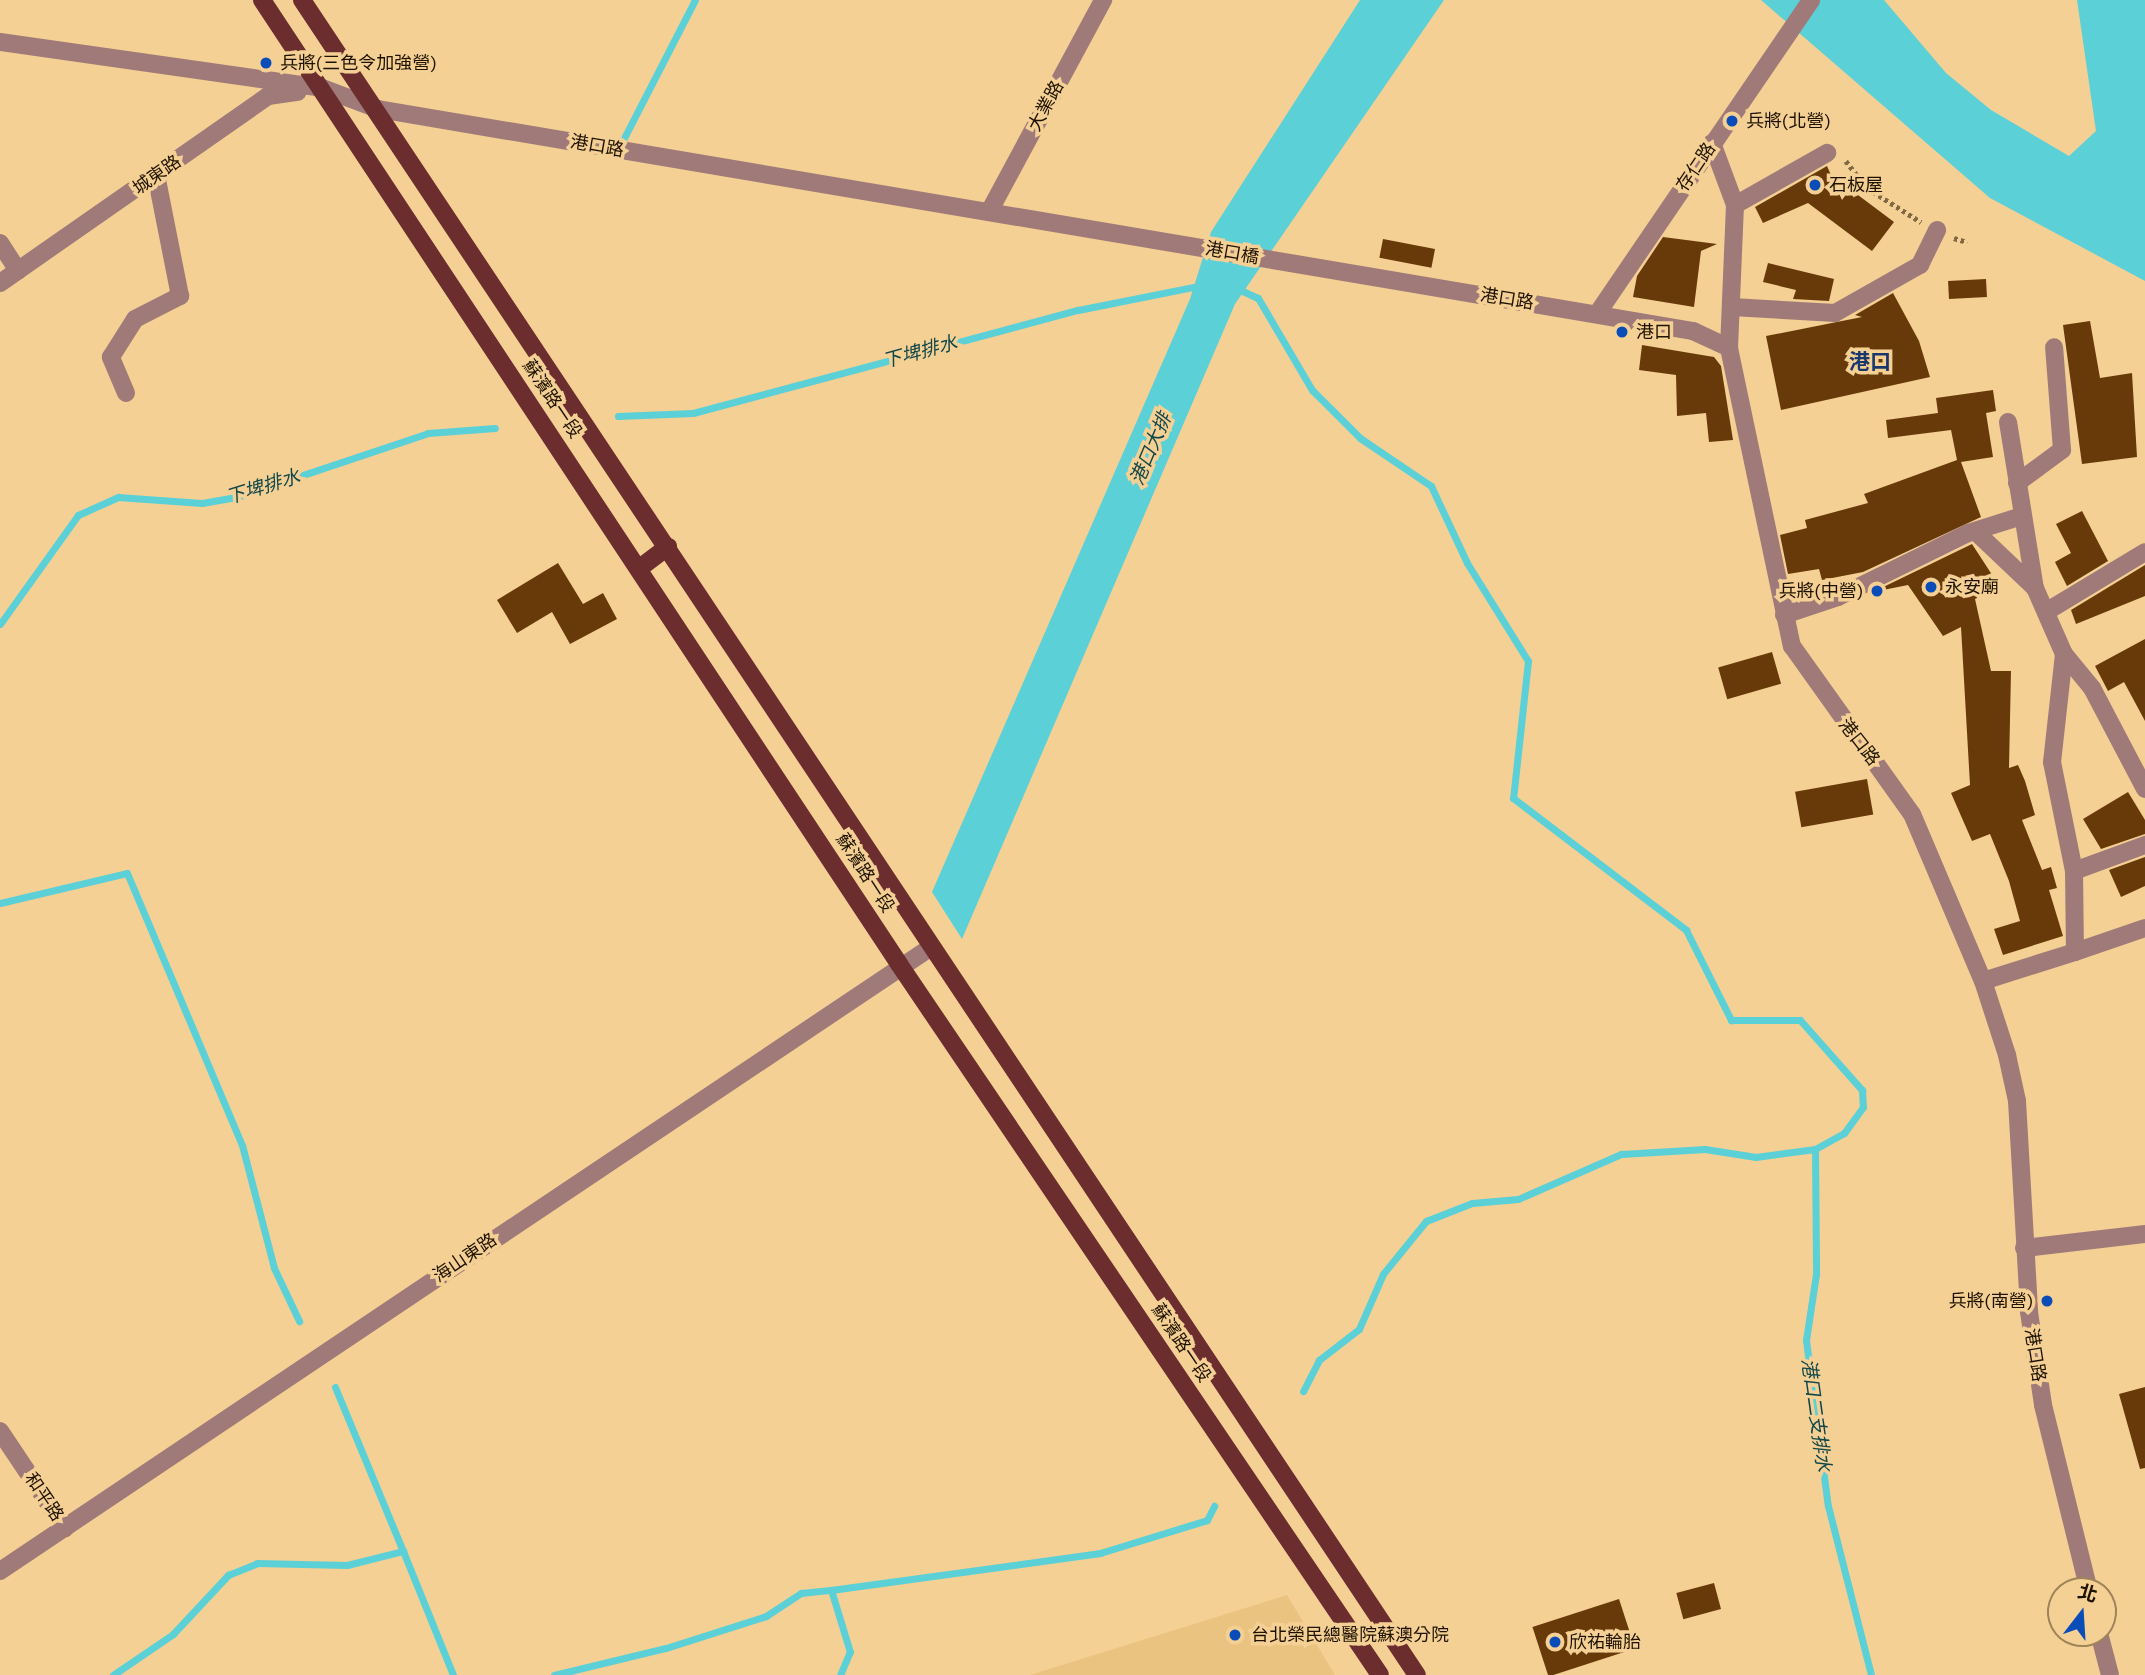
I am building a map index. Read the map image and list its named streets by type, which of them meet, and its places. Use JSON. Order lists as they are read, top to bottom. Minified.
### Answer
{"streets":{"main road":["蘇濱路一段"],"street":["大業路","港口路","存仁路","城東路","港口橋","海山東路","和平路"]},"crossings":[["大業路","港口路"],["港口路","存仁路"],["港口路","城東路"],["港口路","港口橋"],["港口路","蘇濱路一段"],["城東路","蘇濱路一段"],["蘇濱路一段","海山東路"],["海山東路","和平路"]],"districts":["港口"],"water":["下埤排水","港口大排","港口二支排水"],"places":["兵將(三色令加強營)","兵將(北營)","石板屋","港口","永安廟","兵將(中營)","兵將(南營)","台北榮民總醫院蘇澳分院","欣祐輪胎"],"north":"top"}
